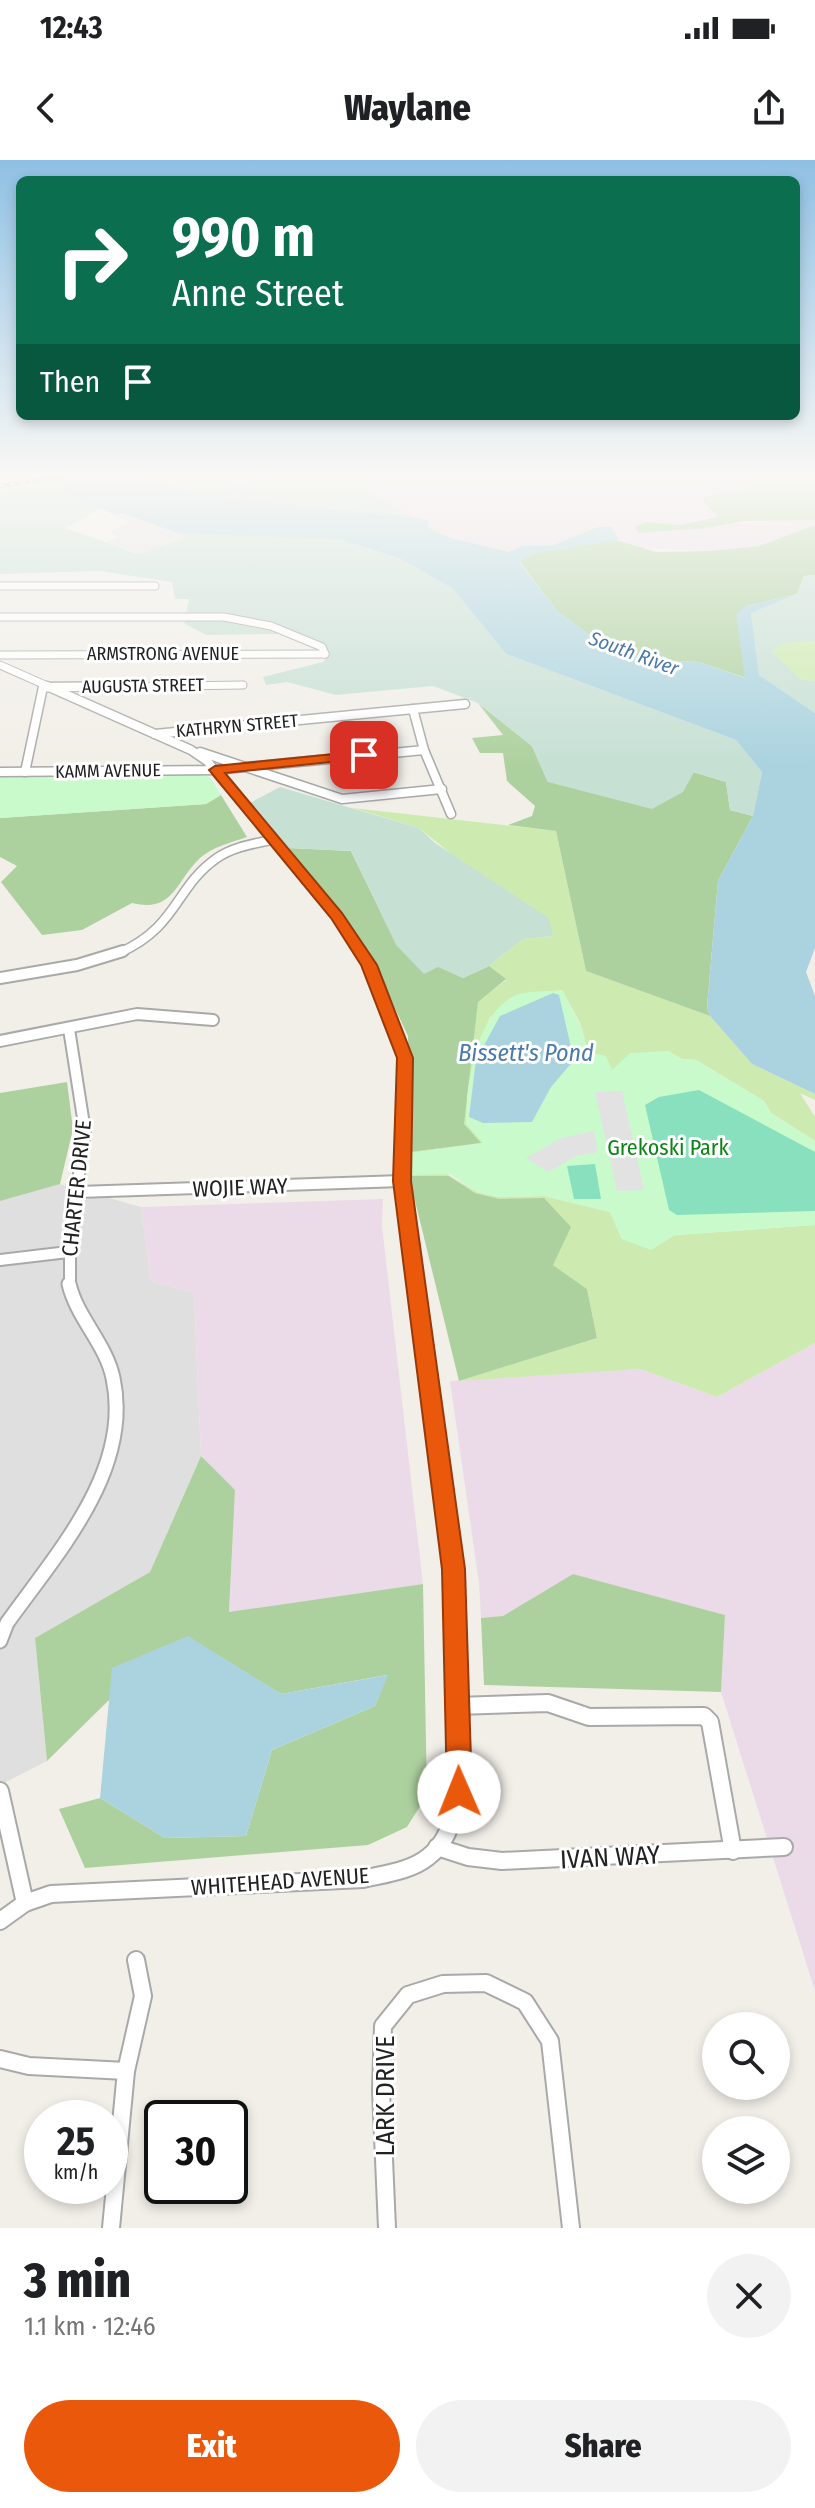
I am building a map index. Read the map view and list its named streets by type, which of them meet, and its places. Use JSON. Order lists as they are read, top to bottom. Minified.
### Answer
{"streets":{"street":["ARMSTRONG AVENUE","AUGUSTA STREET","KATHRYN STREET","KAMM AVENUE","WOJIE WAY","CHARTER DRIVE","IVAN WAY","WHITEHEAD AVENUE","LARK DRIVE"]},"crossings":[["WOJIE WAY","CHARTER DRIVE"],["IVAN WAY","WHITEHEAD AVENUE"]],"water":["South River","Bissett's Pond"],"parks":["Grekoski Park"],"page":{"status":"12:43","header":"Waylane","turn":["990 m","Anne Street"],"then":"Then","speed":"25 km/h","limit":"30","heading":["3 min","1.1 km · 12:46"],"buttons":["Exit","Share"]}}
